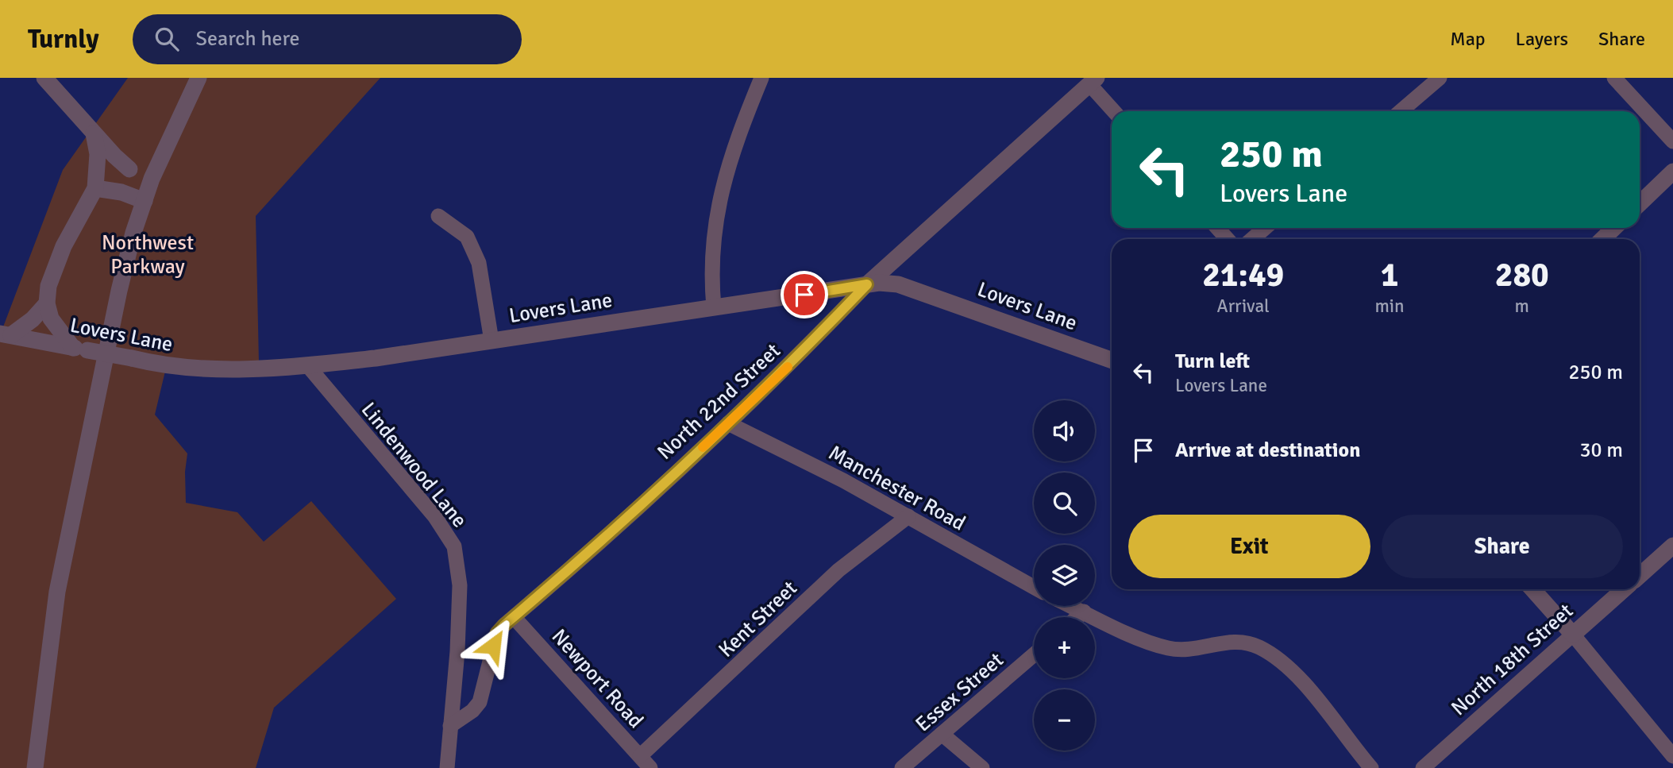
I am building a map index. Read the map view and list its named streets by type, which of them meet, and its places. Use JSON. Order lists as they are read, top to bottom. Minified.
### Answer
{"streets":{"street":["Lovers Lane","North 22nd Street","Lindenwood Lane","Manchester Road","Kent Street","North 18th Street","Newport Road","Essex Street"]},"crossings":[["Lovers Lane","North 22nd Street"],["Lovers Lane","Lindenwood Lane"],["North 22nd Street","Lindenwood Lane"],["North 22nd Street","Manchester Road"],["North 22nd Street","Newport Road"],["Manchester Road","Kent Street"],["Kent Street","Newport Road"]],"parks":["Northwest Parkway"],"page":{"header":"Turnly","search":"Search here","nav":["Map","Layers","Share"],"turn":["250 m","Lovers Lane"],"eta":["21:49","Arrival","1","min","280","m"],"list":[{"name":"Turn left","note":"Lovers Lane","value":"250 m"},{"name":"Arrive at destination","value":"30 m"}],"map_buttons":["+","−"],"buttons":["Exit","Share"]}}
